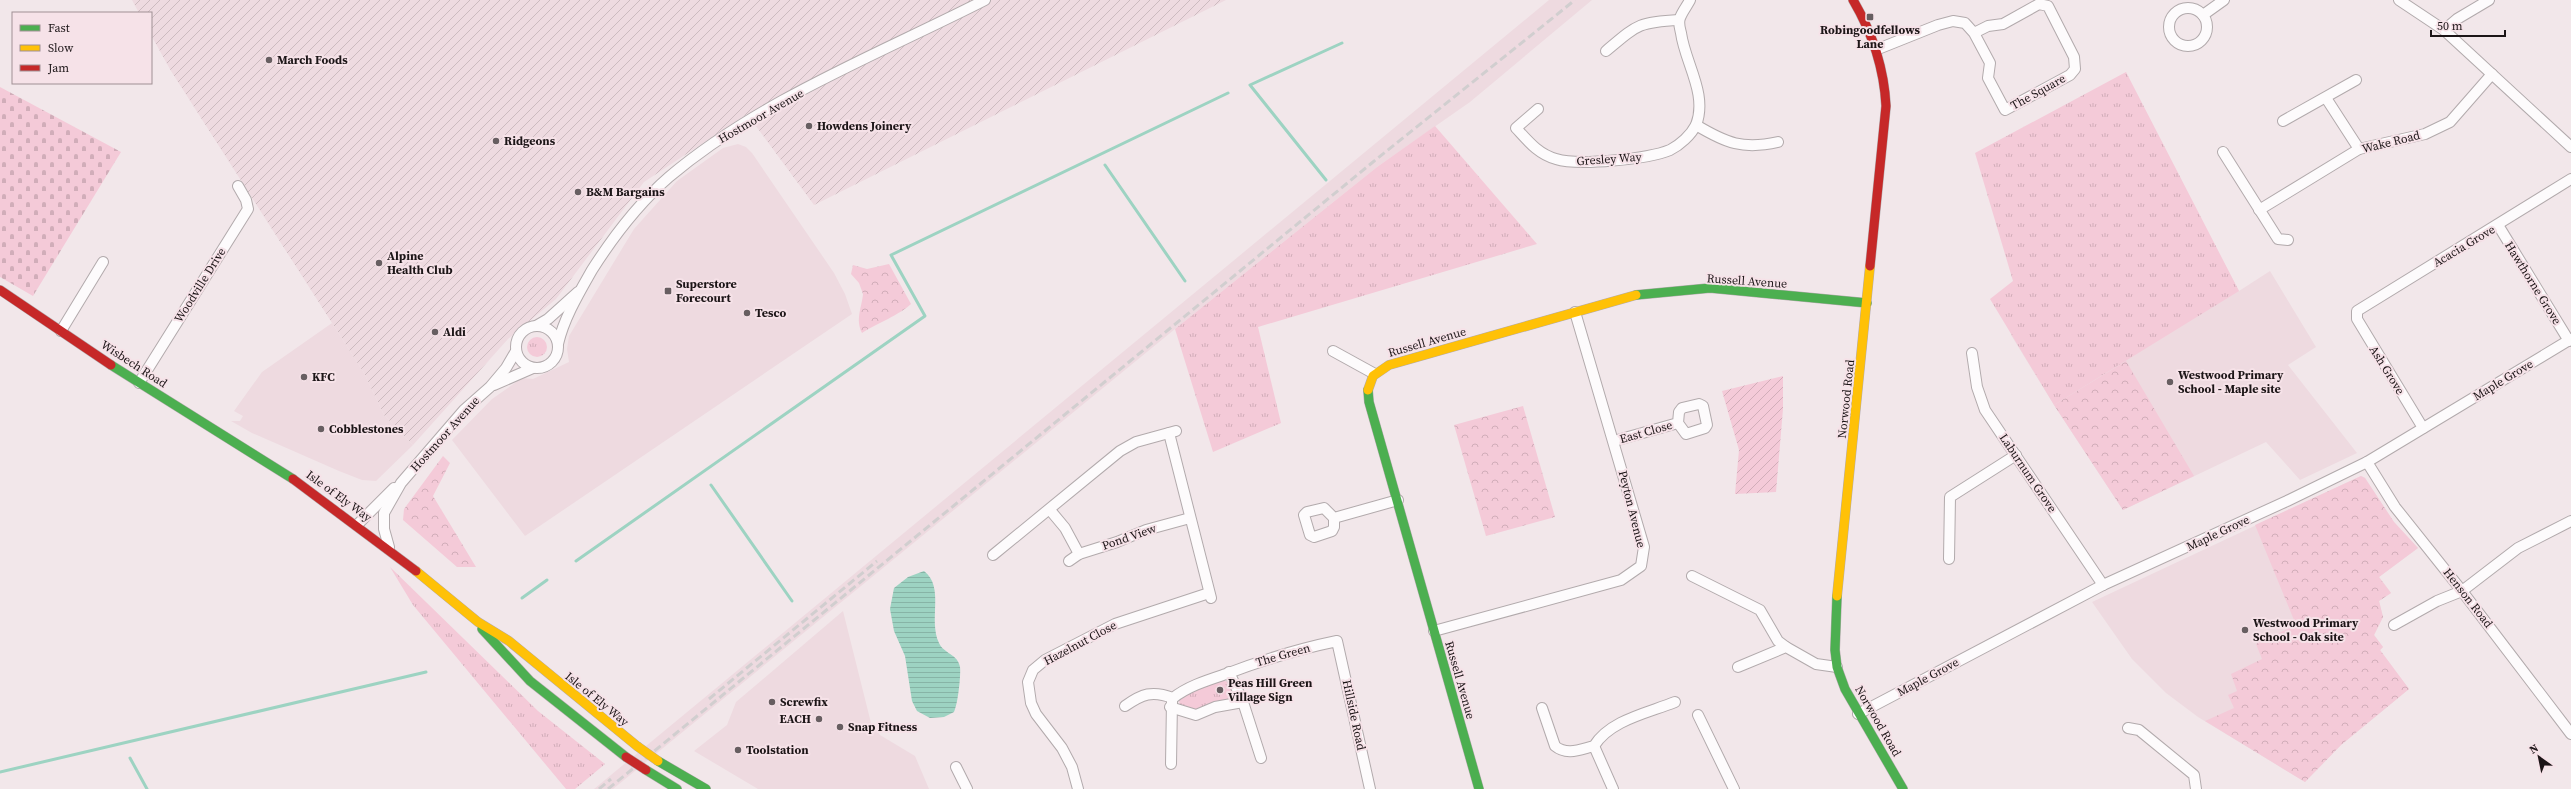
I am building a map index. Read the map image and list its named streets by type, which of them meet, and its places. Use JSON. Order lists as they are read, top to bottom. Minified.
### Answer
{"streets":{"main road":["Russell Avenue","Wisbech Road","Norwood Road","Isle of Ely Way"],"street":["The Square","Hostmoor Avenue","Wake Road","Gresley Way","Acacia Grove","Hawthorne Grove","Woodville Drive","Ash Grove","Maple Grove","East Close","Laburnum Grove","Peyton Avenue","Pond View","Henson Road","Hazelnut Close","The Green","Hillside Road"]},"crossings":[["Hostmoor Avenue","Isle of Ely Way"],["Acacia Grove","Hawthorne Grove"],["Acacia Grove","Ash Grove"],["Russell Avenue","Norwood Road"],["Russell Avenue","Peyton Avenue"],["Hawthorne Grove","Maple Grove"],["Woodville Drive","Wisbech Road"],["Wisbech Road","Isle of Ely Way"],["Ash Grove","Maple Grove"],["Maple Grove","Norwood Road"],["Maple Grove","Laburnum Grove"],["Maple Grove","Henson Road"],["East Close","Peyton Avenue"],["Pond View","Hazelnut Close"],["The Green","Hillside Road"]],"places":{"transit":["Robingoodfellows Lane","Superstore Forecourt"],"other":["March Foods","Howdens Joinery","Ridgeons","B&M Bargains","Alpine Health Club","Tesco","Aldi","KFC","Westwood Primary School - Maple site","Cobblestones","Westwood Primary School - Oak site","Peas Hill Green Village Sign","Screwfix","EACH","Snap Fitness","Toolstation"]},"legend":["Fast","Slow","Jam"],"scale_bar":"50 m","north":"top left"}
